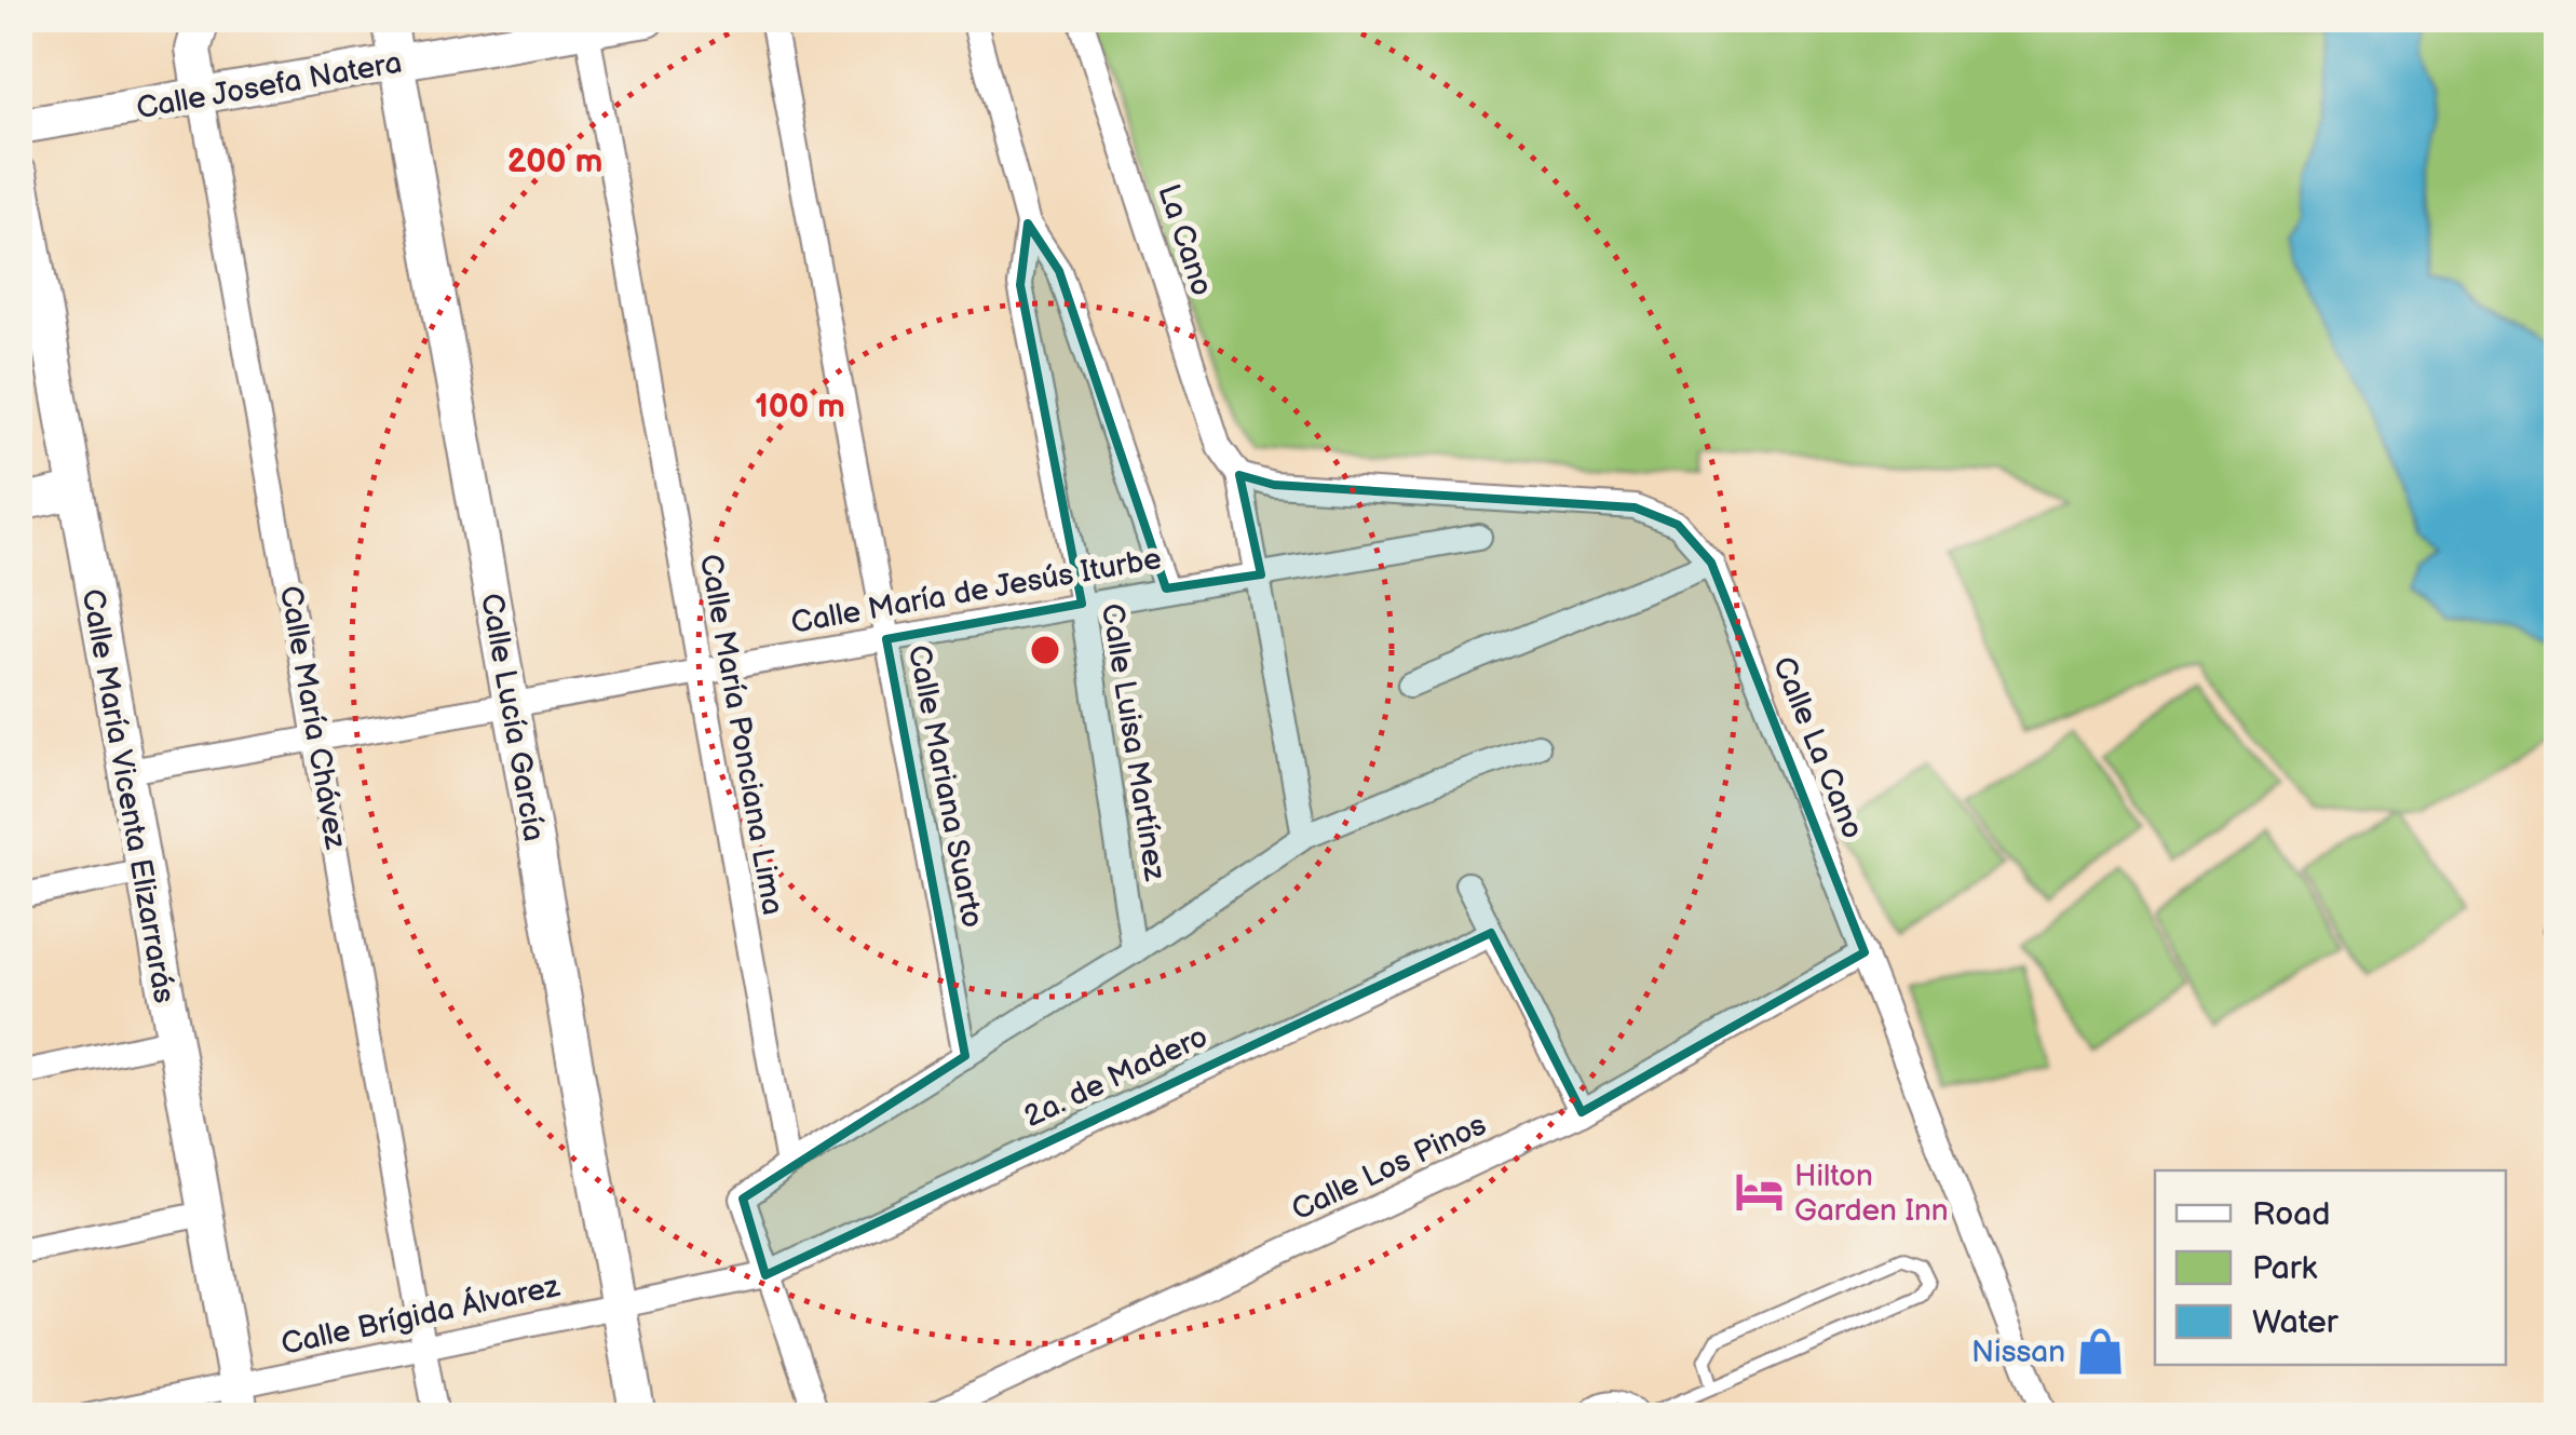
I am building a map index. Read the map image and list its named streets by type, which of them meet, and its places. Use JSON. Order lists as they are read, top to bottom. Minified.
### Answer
{"streets":{"street":["Calle Josefa Natera","La Cano","Calle María de Jesús Iturbe","Calle María Chávez","Calle Lucía García","Calle María Ponciana Lima","Calle Luisa Martínez","Calle La Cano","Calle Mariana Suarto","Calle María Vicenta Elizarrarás","2a. de Madero","Calle Los Pinos","Calle Brígida Álvarez"]},"crossings":[["Calle Josefa Natera","Calle María Chávez"],["Calle Josefa Natera","Calle Lucía García"],["Calle Josefa Natera","Calle María Ponciana Lima"],["La Cano","Calle María de Jesús Iturbe"],["La Cano","Calle La Cano"],["Calle María de Jesús Iturbe","Calle María Chávez"],["Calle María de Jesús Iturbe","Calle Lucía García"],["Calle María de Jesús Iturbe","Calle María Ponciana Lima"],["Calle María de Jesús Iturbe","Calle Luisa Martínez"],["Calle María de Jesús Iturbe","Calle Mariana Suarto"],["Calle María de Jesús Iturbe","Calle María Vicenta Elizarrarás"],["Calle María Chávez","Calle Brígida Álvarez"],["Calle Lucía García","Calle Brígida Álvarez"],["Calle La Cano","Calle Los Pinos"],["Calle María Vicenta Elizarrarás","Calle Brígida Álvarez"],["2a. de Madero","Calle Brígida Álvarez"]],"places":{"hotel":["Hilton Garden Inn"],"shop":["Nissan"]},"legend":["Road","Park","Water"],"rings":["200 m","100 m"]}
